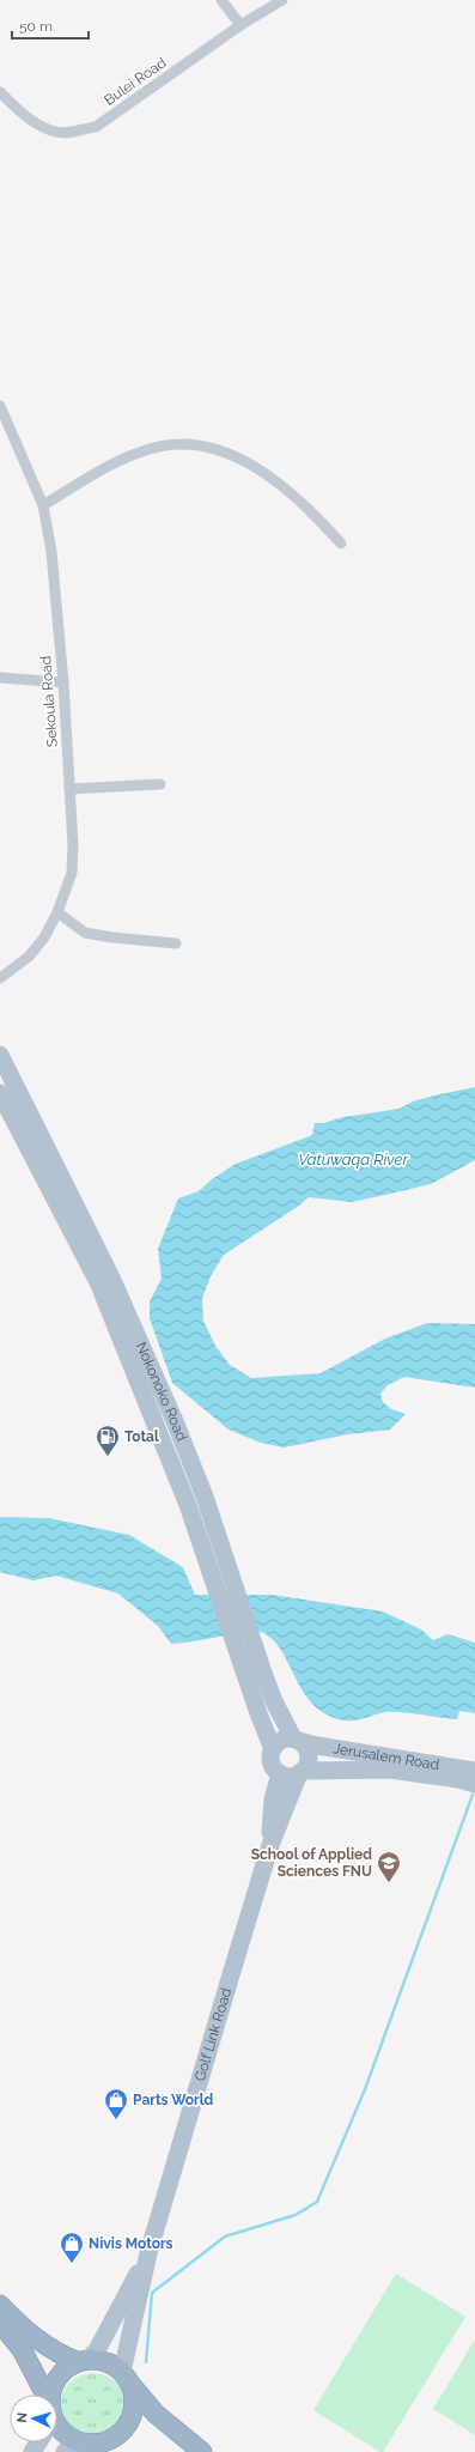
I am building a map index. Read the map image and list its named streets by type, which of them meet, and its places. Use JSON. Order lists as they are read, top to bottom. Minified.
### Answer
{"streets":{"main road":["Nokonoko Road","Jerusalem Road","Golf Link Road"],"street":["Bulei Road","Sekoula Road"]},"crossings":[["Nokonoko Road","Jerusalem Road"],["Nokonoko Road","Golf Link Road"],["Jerusalem Road","Golf Link Road"]],"water":["Vatuwaqa River"],"places":{"fuel station":["Total"],"school or university":["School of Applied Sciences FNU"],"shop":["Parts World","Nivis Motors"]},"scale_bar":"50 m","north":"left"}
